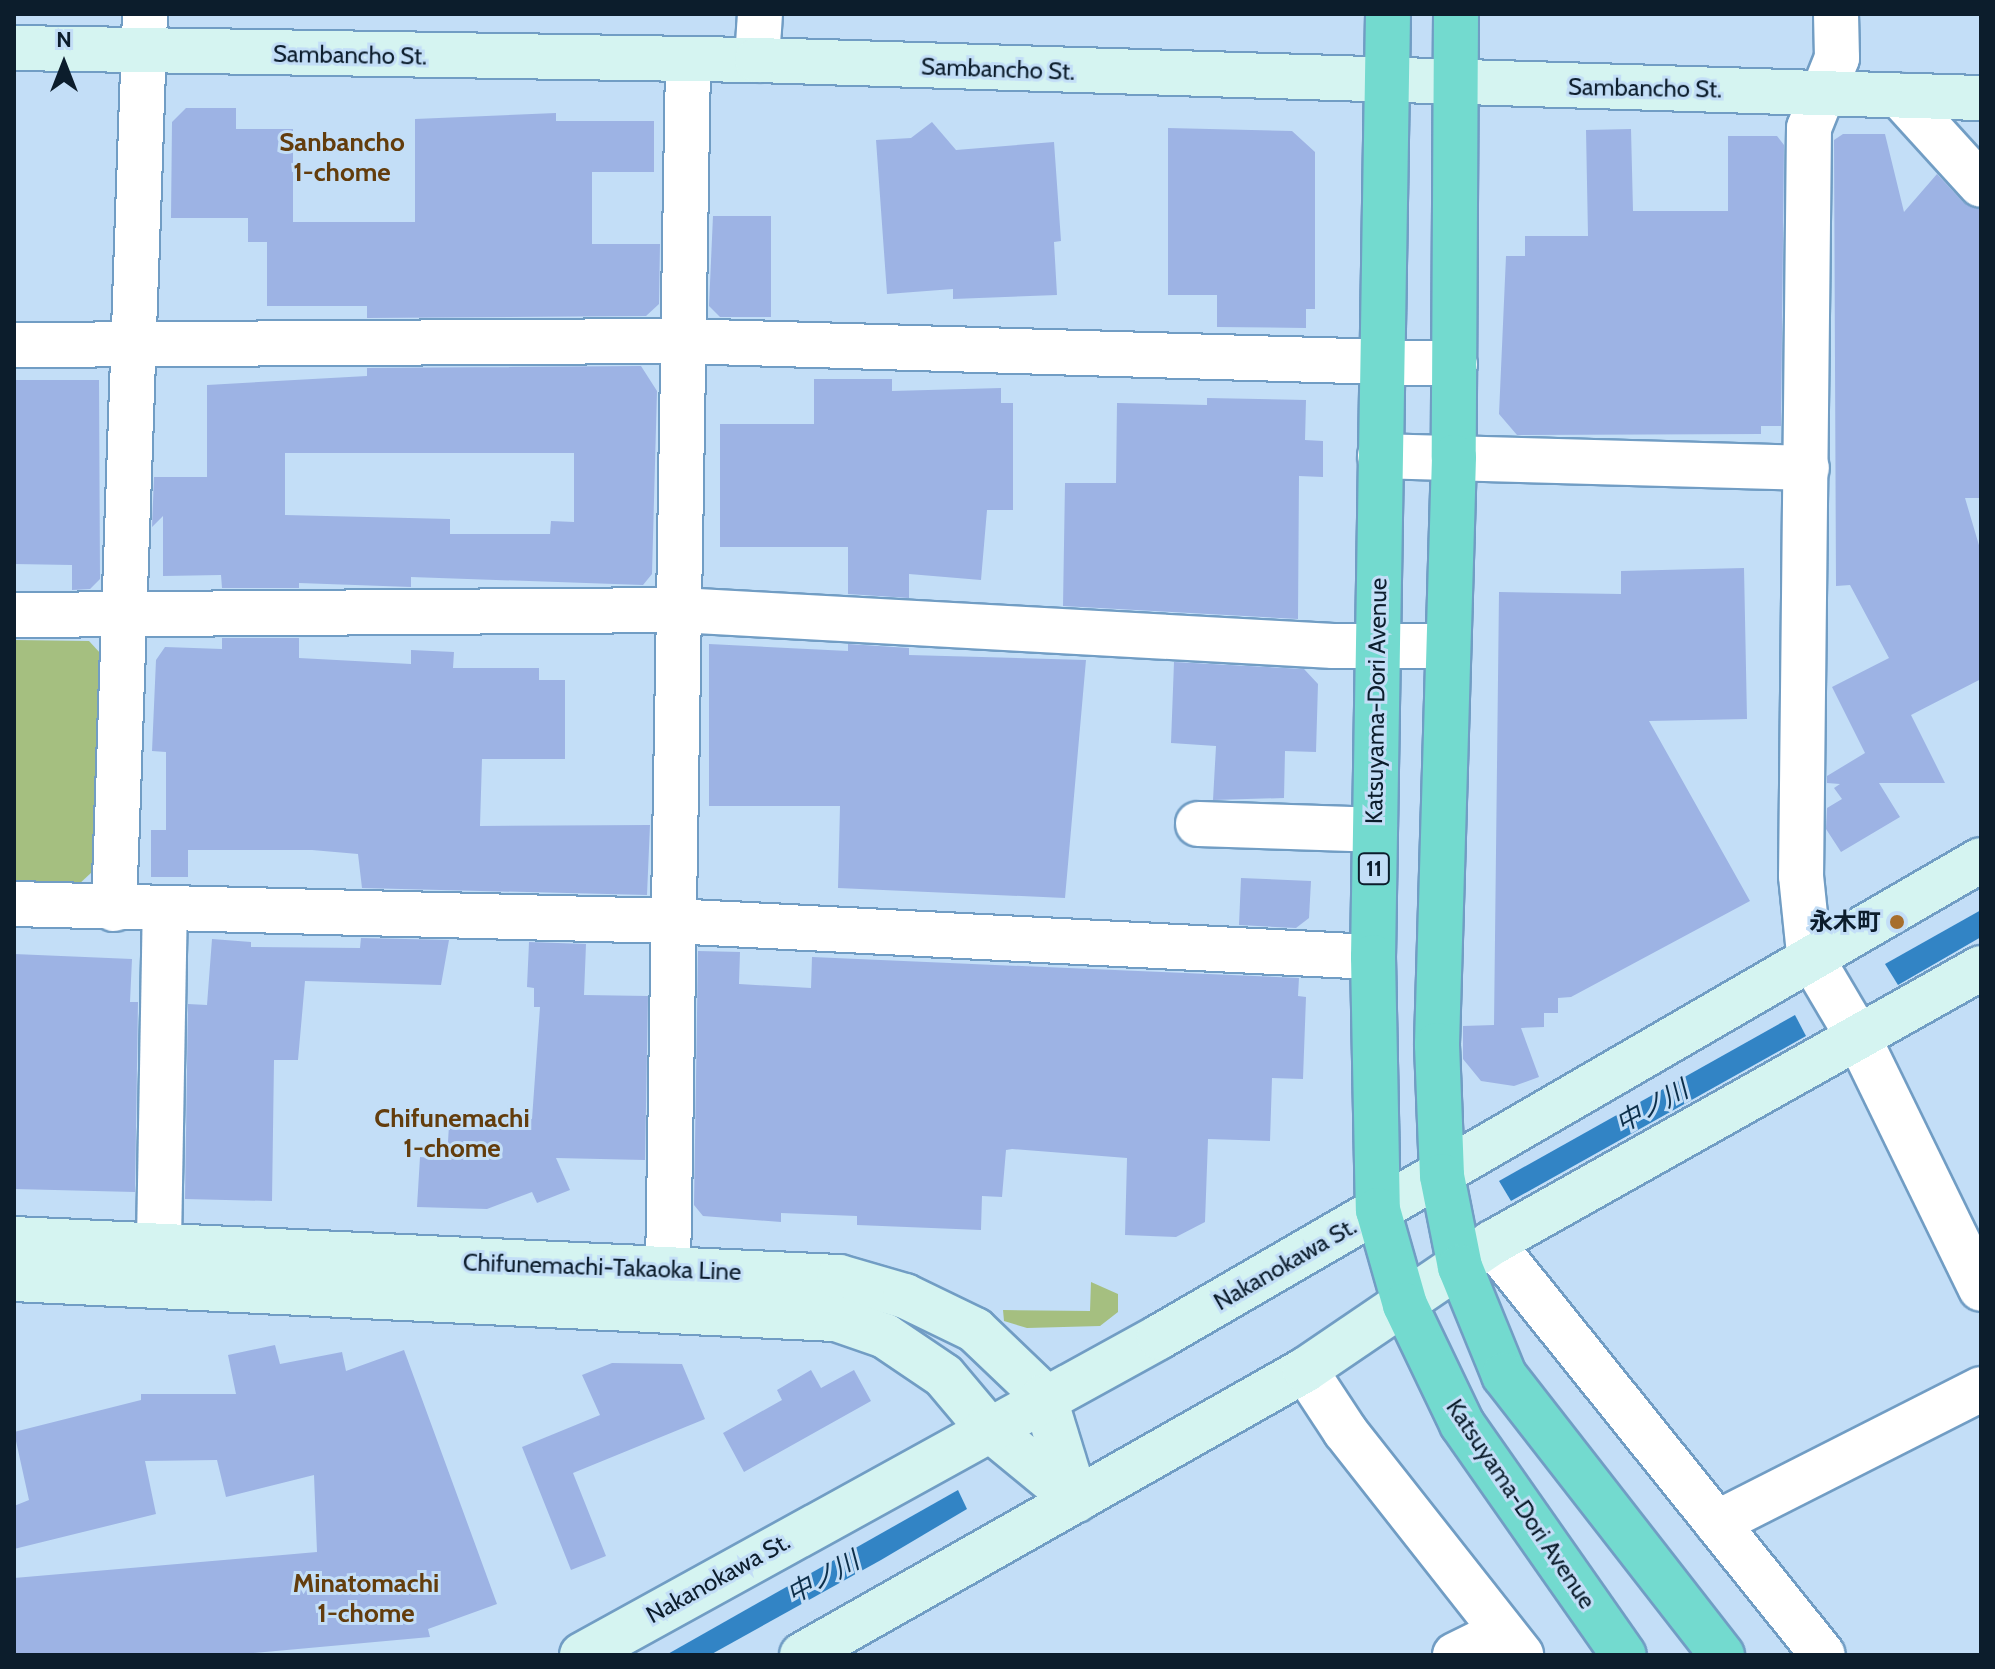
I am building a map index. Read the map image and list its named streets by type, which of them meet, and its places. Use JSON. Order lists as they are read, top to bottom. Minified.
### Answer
{"streets":{"highway":["Katsuyama-Dori Avenue","11"],"street":["Sambancho St.","Nakanokawa St.","Chifunemachi-Takaoka Line"]},"crossings":[["Sambancho St.","Katsuyama-Dori Avenue"],["Katsuyama-Dori Avenue","Nakanokawa St."],["Nakanokawa St.","Chifunemachi-Takaoka Line"]],"districts":["Sanbancho 1-chome","Chifunemachi 1-chome","Minatomachi 1-chome"],"water":["中ノ川"],"places":["永木町"],"north":"top"}
